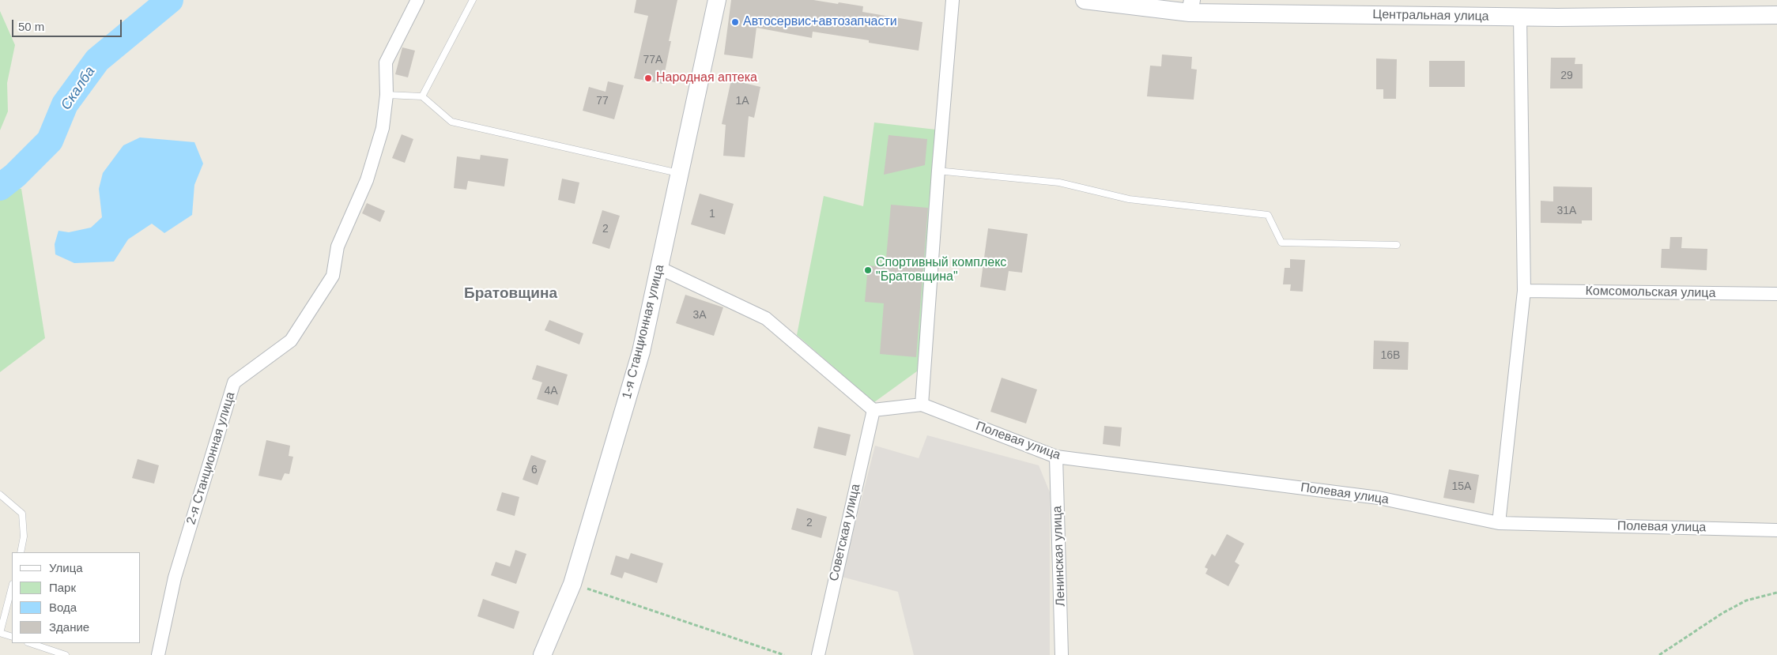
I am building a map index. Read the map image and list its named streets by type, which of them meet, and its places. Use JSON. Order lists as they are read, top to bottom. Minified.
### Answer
{"streets":{"main road":["Центральная улица","1-я Станционная улица"],"street":["Комсомольская улица","Полевая улица","2-я Станционная улица","Советская улица","Ленинская улица"]},"crossings":[["Полевая улица","Ленинская улица"]],"districts":["Братовщина"],"water":["Скалба"],"places":["Автосервис+автозапчасти","Народная аптека","Спортивный комплекс \"Братовщина\""],"house_numbers":["77А","29","77","1А","31А","1","2","3А","16В","4А","6","15А","2"],"legend":["Улица","Парк","Вода","Здание"],"scale_bar":"50 m"}
